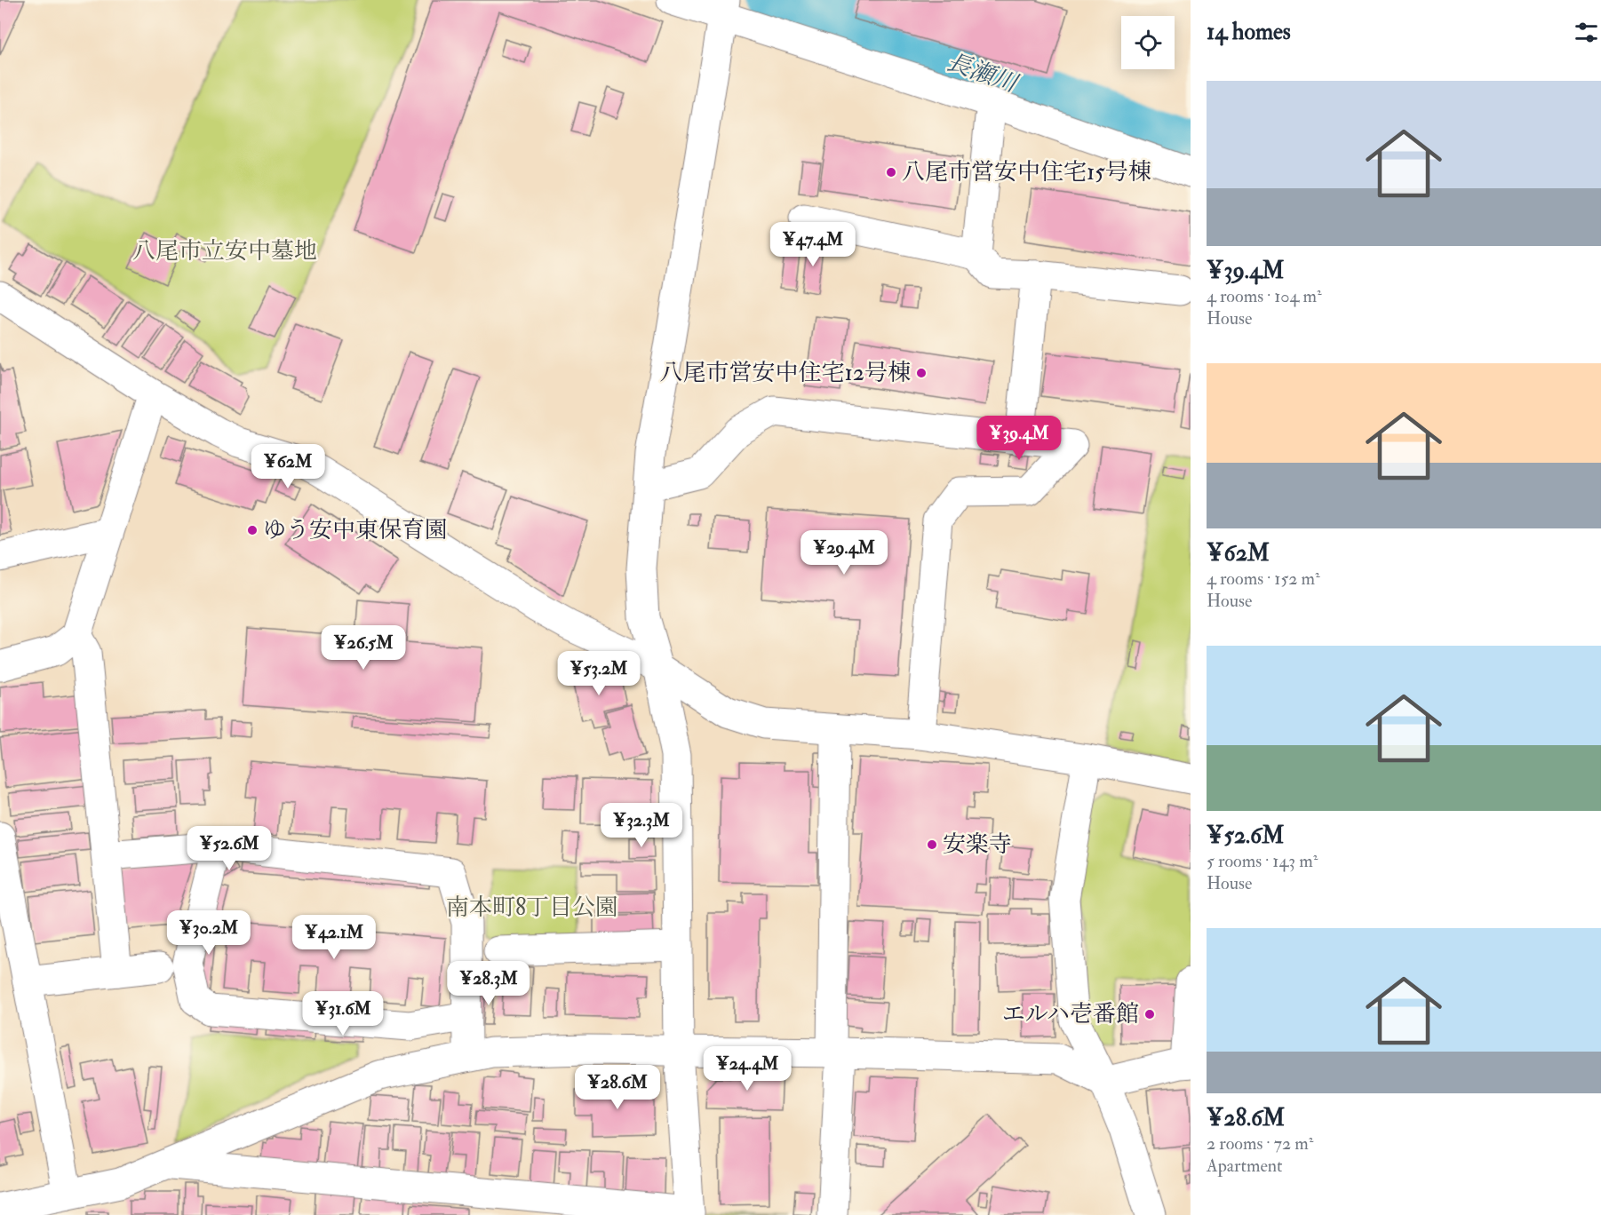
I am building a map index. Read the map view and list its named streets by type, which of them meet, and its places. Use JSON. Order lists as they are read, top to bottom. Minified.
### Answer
{"water":["長瀬川"],"parks":["八尾市立安中墓地","南本町8丁目公園"],"places":["八尾市営安中住宅15号棟","八尾市営安中住宅12号棟","ゆう安中東保育園","安楽寺","エルハ壱番館"],"page":{"heading":"14 homes","list":[{"name":"¥39.4M","note":"4 rooms · 104 m² · House"},{"name":"¥62M","note":"4 rooms · 152 m² · House"},{"name":"¥52.6M","note":"5 rooms · 143 m² · House"},{"name":"¥28.6M","note":"2 rooms · 72 m² · Apartment"}],"price":["¥47.4M","¥39.4M","¥62M","¥29.4M","¥26.5M","¥53.2M","¥32.3M","¥52.6M","¥30.2M","¥42.1M","¥28.3M","¥31.6M","¥24.4M","¥28.6M"]}}
